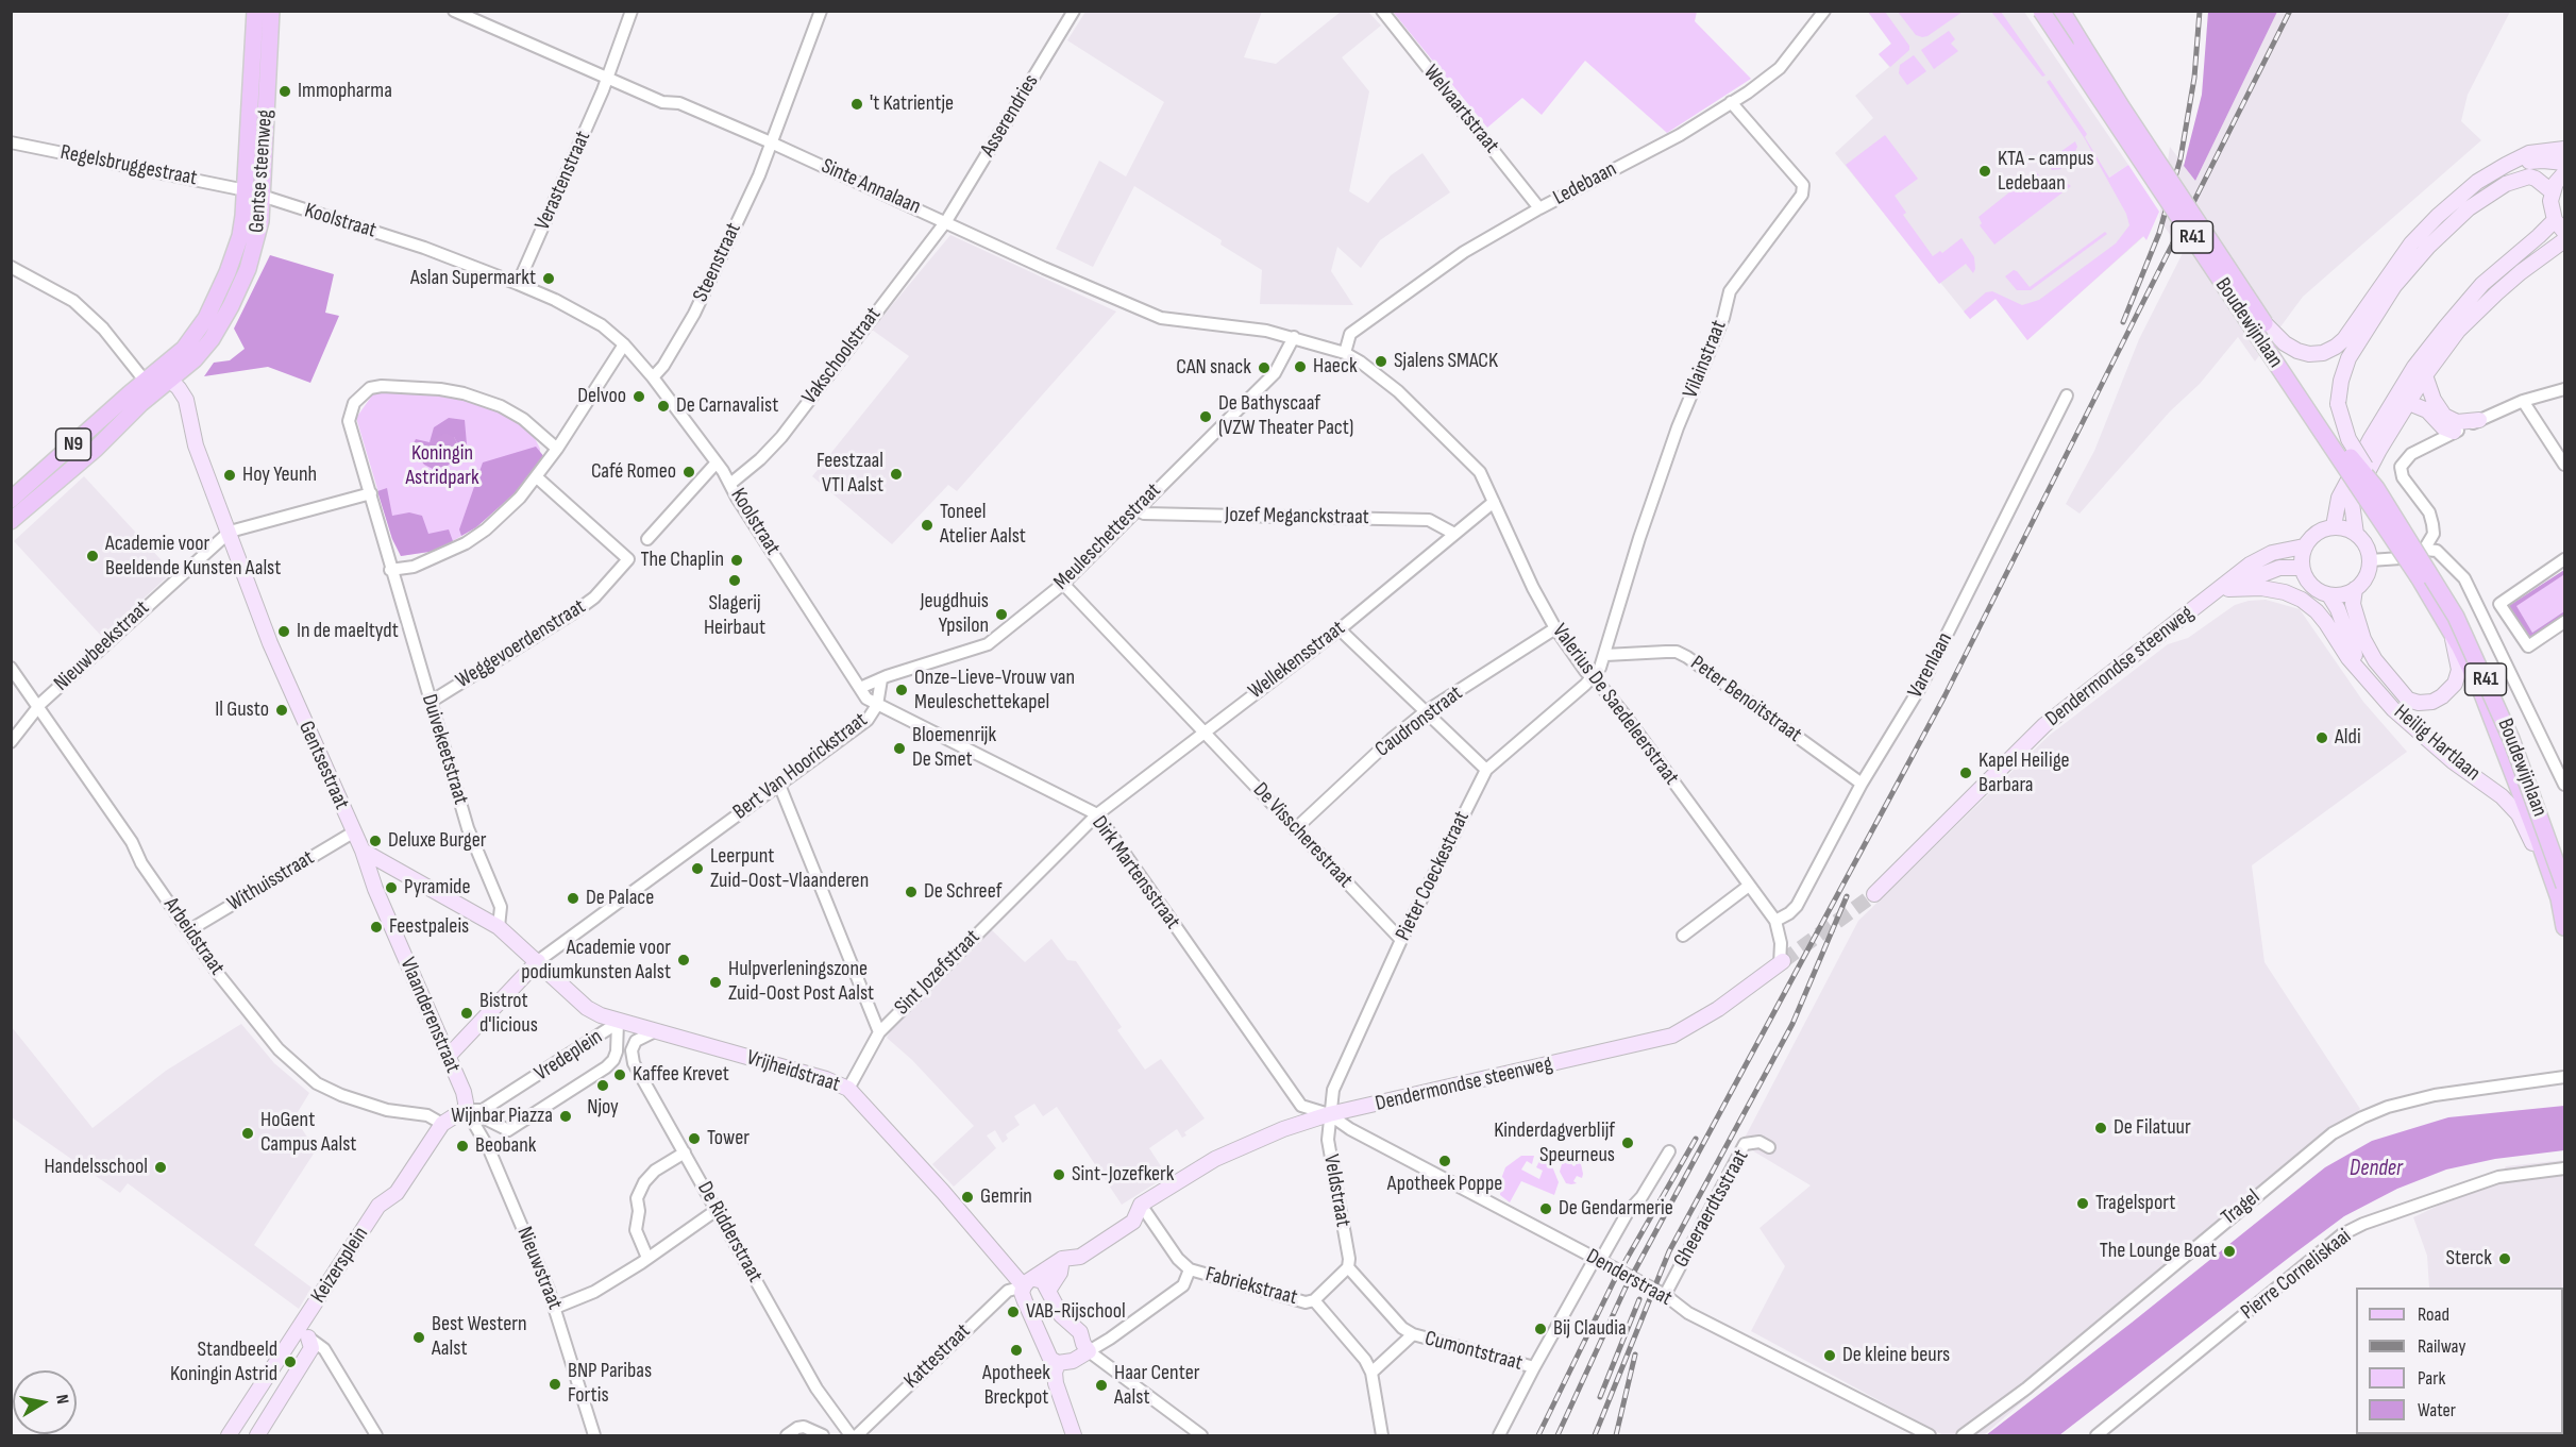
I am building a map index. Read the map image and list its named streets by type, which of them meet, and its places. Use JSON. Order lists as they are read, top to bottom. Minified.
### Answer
{"streets":{"main road":["Gentse steenweg","R41","Boudewijnlaan","N9"],"street":["Welvaartstraat","Asserendries","Regelsbruggestraat","Verastenstraat","Ledebaan","Sinte Annalaan","Koolstraat","Steenstraat","Vakschoolstraat","Vilainstraat","Jozef Meganckstraat","Meuleschettestraat","Weggevoerdenstraat","Nieuwbeekstraat","Wellekensstraat","Varenlaan","Dendermondse steenweg","Peter Benoitstraat","Valerius De Saedeleerstraat","Caudronstraat","Heilig Hartlaan","Duivekeetstraat","Gentsestraat","Bert Van Hoorickstraat","De Visscherestraat","Dirk Martensstraat","Pieter Coeckestraat","Withuisstraat","Arbeidstraat","Sint Jozefstraat","Vlaanderenstraat","Vredeplein","Vrijheidstraat","Veldstraat","Tragel","Gheeraerdtsstraat","De Ridderstraat","Keizersplein","Nieuwstraat","Pierre Corneliskaai","Denderstraat","Fabriekstraat","Cumontstraat","Kattestraat"]},"crossings":[["Welvaartstraat","Ledebaan"],["Asserendries","Sinte Annalaan"],["Asserendries","Vakschoolstraat"],["Regelsbruggestraat","Gentse steenweg"],["Gentse steenweg","Koolstraat"],["Gentse steenweg","N9"],["Gentse steenweg","Gentsestraat"],["Verastenstraat","Sinte Annalaan"],["Verastenstraat","Koolstraat"],["Ledebaan","Vilainstraat"],["Ledebaan","Valerius De Saedeleerstraat"],["Sinte Annalaan","Steenstraat"],["Sinte Annalaan","Vakschoolstraat"],["Sinte Annalaan","Meuleschettestraat"],["Sinte Annalaan","Valerius De Saedeleerstraat"],["Koolstraat","Steenstraat"],["Koolstraat","Vakschoolstraat"],["Koolstraat","Meuleschettestraat"],["Koolstraat","Bert Van Hoorickstraat"],["Koolstraat","Dirk Martensstraat"],["Boudewijnlaan","Dendermondse steenweg"],["Boudewijnlaan","Heilig Hartlaan"],["Vilainstraat","Peter Benoitstraat"],["N9","Gentsestraat"],["Jozef Meganckstraat","Meuleschettestraat"],["Jozef Meganckstraat","Wellekensstraat"],["Meuleschettestraat","Valerius De Saedeleerstraat"],["Meuleschettestraat","De Visscherestraat"],["Weggevoerdenstraat","Duivekeetstraat"],["Nieuwbeekstraat","Gentsestraat"],["Nieuwbeekstraat","Arbeidstraat"],["Wellekensstraat","Valerius De Saedeleerstraat"],["Wellekensstraat","De Visscherestraat"],["Wellekensstraat","Dirk Martensstraat"],["Wellekensstraat","Sint Jozefstraat"],["Varenlaan","Peter Benoitstraat"],["Varenlaan","Valerius De Saedeleerstraat"],["Dendermondse steenweg","Valerius De Saedeleerstraat"],["Dendermondse steenweg","Heilig Hartlaan"],["Dendermondse steenweg","Dirk Martensstraat"],["Dendermondse steenweg","Pieter Coeckestraat"],["Dendermondse steenweg","Veldstraat"],["Dendermondse steenweg","Denderstraat"],["Valerius De Saedeleerstraat","Caudronstraat"],["Valerius De Saedeleerstraat","Pieter Coeckestraat"],["Caudronstraat","De Visscherestraat"],["Gentsestraat","Withuisstraat"],["Gentsestraat","Vlaanderenstraat"],["Bert Van Hoorickstraat","Dirk Martensstraat"],["Bert Van Hoorickstraat","Vrijheidstraat"],["De Visscherestraat","Pieter Coeckestraat"],["Dirk Martensstraat","Pieter Coeckestraat"],["Dirk Martensstraat","Sint Jozefstraat"],["Dirk Martensstraat","Veldstraat"],["Dirk Martensstraat","Denderstraat"],["Pieter Coeckestraat","Veldstraat"],["Pieter Coeckestraat","Denderstraat"],["Withuisstraat","Arbeidstraat"],["Arbeidstraat","Keizersplein"],["Sint Jozefstraat","Vrijheidstraat"],["Vlaanderenstraat","Vredeplein"],["Vlaanderenstraat","Keizersplein"],["Vlaanderenstraat","Nieuwstraat"],["Vredeplein","Vrijheidstraat"],["Vredeplein","Keizersplein"],["Vredeplein","Nieuwstraat"],["Vrijheidstraat","De Ridderstraat"],["Vrijheidstraat","Kattestraat"],["Veldstraat","Denderstraat"],["Gheeraerdtsstraat","Denderstraat"],["Keizersplein","Nieuwstraat"]],"water":["Dender"],"parks":["Koningin Astridpark"],"places":["Immopharma","'t Katrientje","KTA - campus Ledebaan","Aslan Supermarkt","Sjalens SMACK","Haeck","CAN snack","Delvoo","De Carnavalist","De Bathyscaaf (VZW Theater Pact)","Café Romeo","Feestzaal VTI Aalst","Hoy Yeunh","Toneel Atelier Aalst","Academie voor Beeldende Kunsten Aalst","The Chaplin","Slagerij Heirbaut","Jeugdhuis Ypsilon","In de maeltydt","Onze-Lieve-Vrouw van Meuleschettekapel","Il Gusto","Aldi","Bloemenrijk De Smet","Kapel Heilige Barbara","Deluxe Burger","Leerpunt Zuid-Oost-Vlaanderen","Pyramide","De Schreef","De Palace","Feestpaleis","Academie voor podiumkunsten Aalst","Hulpverleningszone Zuid-Oost Post Aalst","Bistrot d'licious","Kaffee Krevet","Njoy","Wijnbar Piazza","De Filatuur","HoGent Campus Aalst","Tower","Kinderdagverblijf Speurneus","Beobank","Apotheek Poppe","Handelsschool","Sint-Jozefkerk","Gemrin","Tragelsport","De Gendarmerie","The Lounge Boat","Sterck","VAB-Rijschool","Bij Claudia","Best Western Aalst","Apotheek Breckpot","De kleine beurs","Standbeeld Koningin Astrid","BNP Paribas Fortis","Haar Center Aalst"],"legend":["Road","Railway","Park","Water"],"north":"right"}
